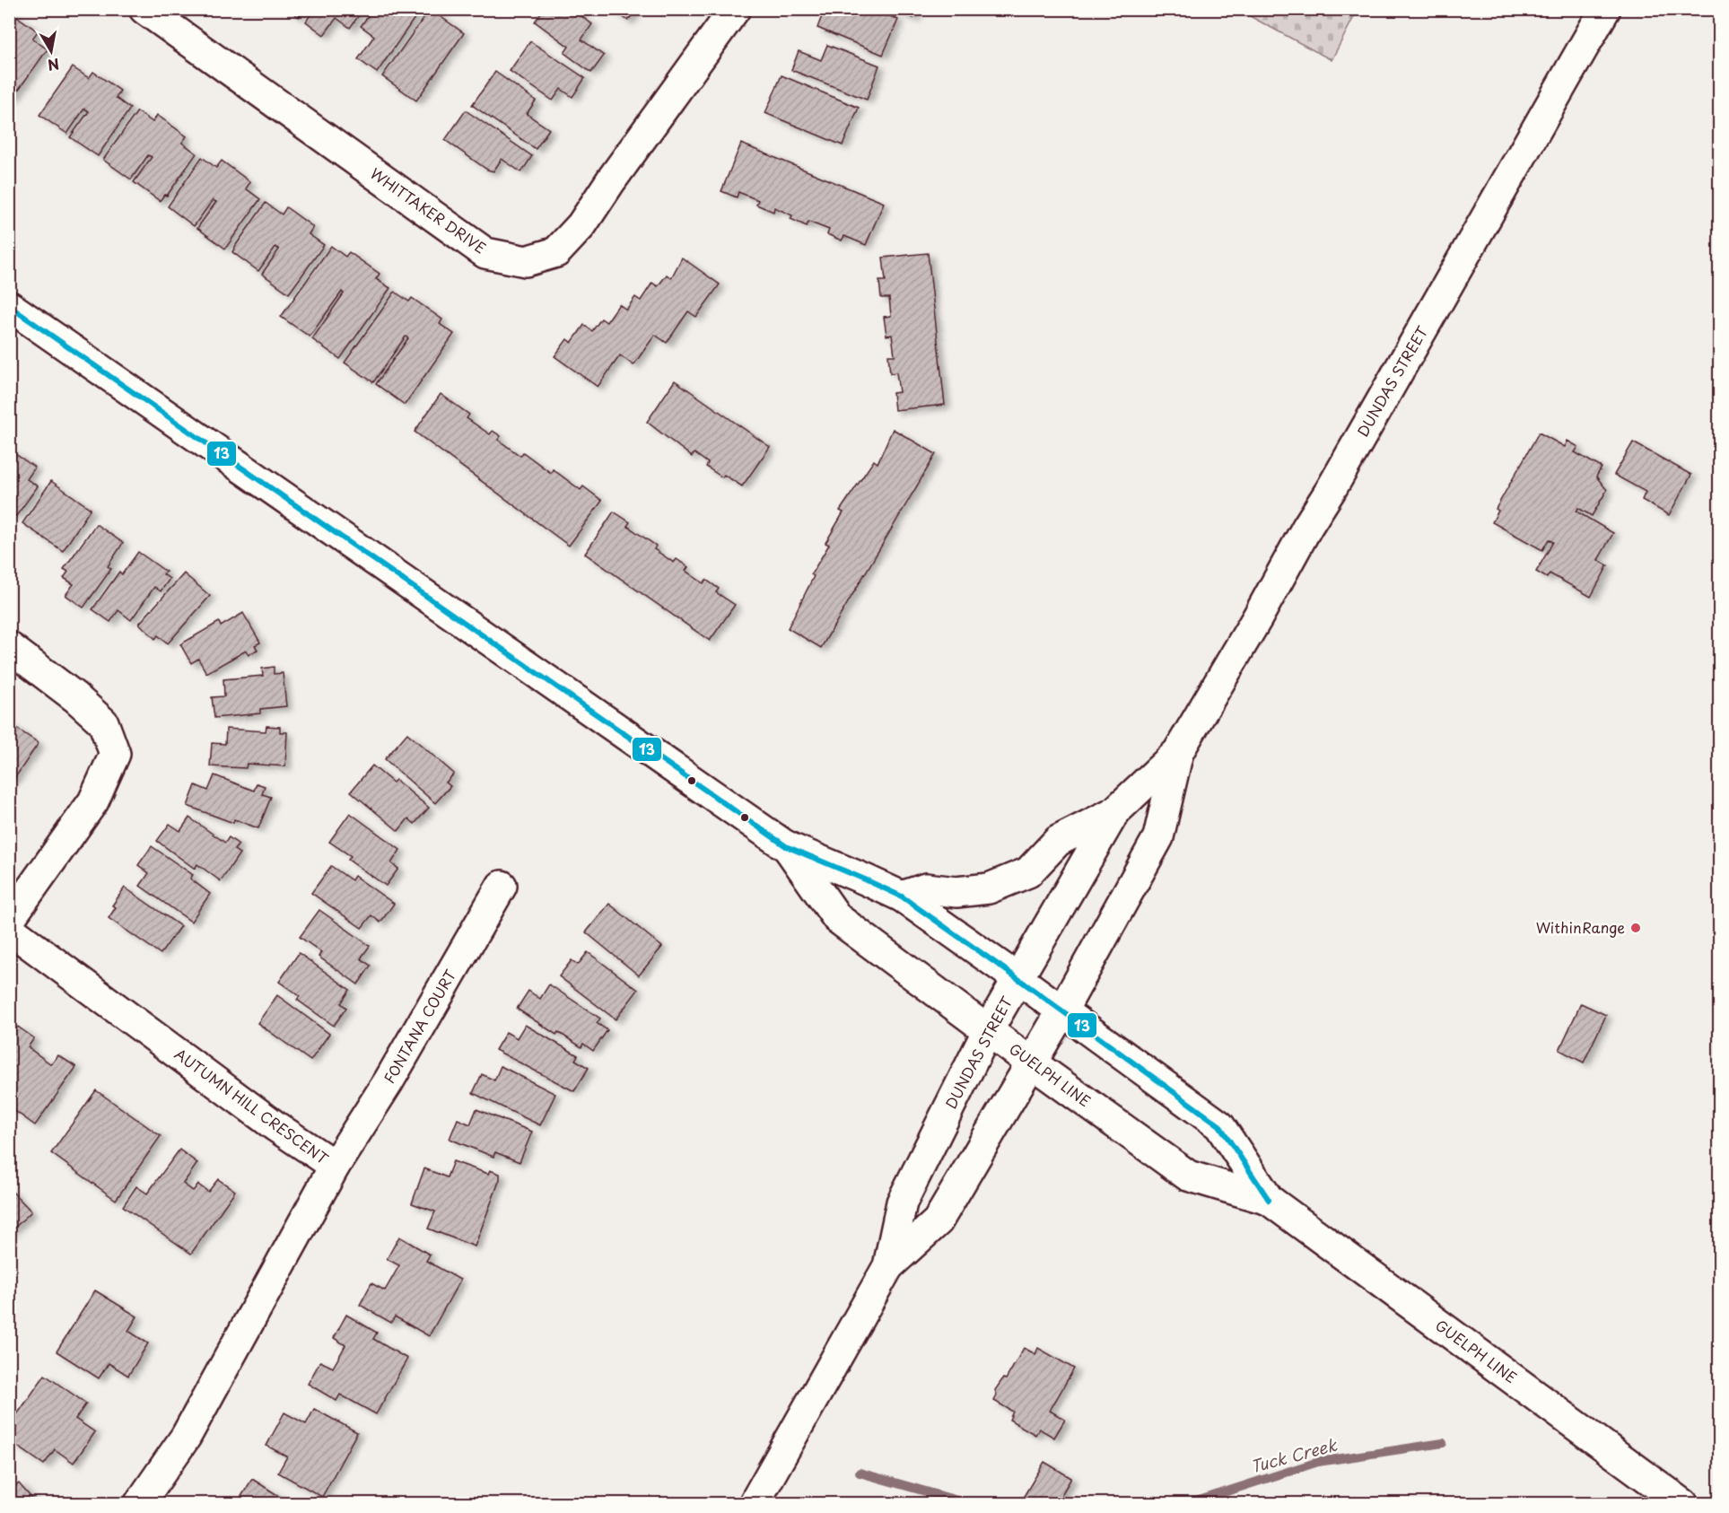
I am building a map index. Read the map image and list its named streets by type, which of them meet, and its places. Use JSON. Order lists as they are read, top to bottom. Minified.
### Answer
{"streets":{"main road":["WHITTAKER DRIVE","DUNDAS STREET","FONTANA COURT","GUELPH LINE","AUTUMN HILL CRESCENT"]},"crossings":[["DUNDAS STREET","GUELPH LINE"],["FONTANA COURT","AUTUMN HILL CRESCENT"]],"water":["Tuck Creek"],"places":["WithinRange"],"lines":["transit line 13"],"north":"bottom"}
